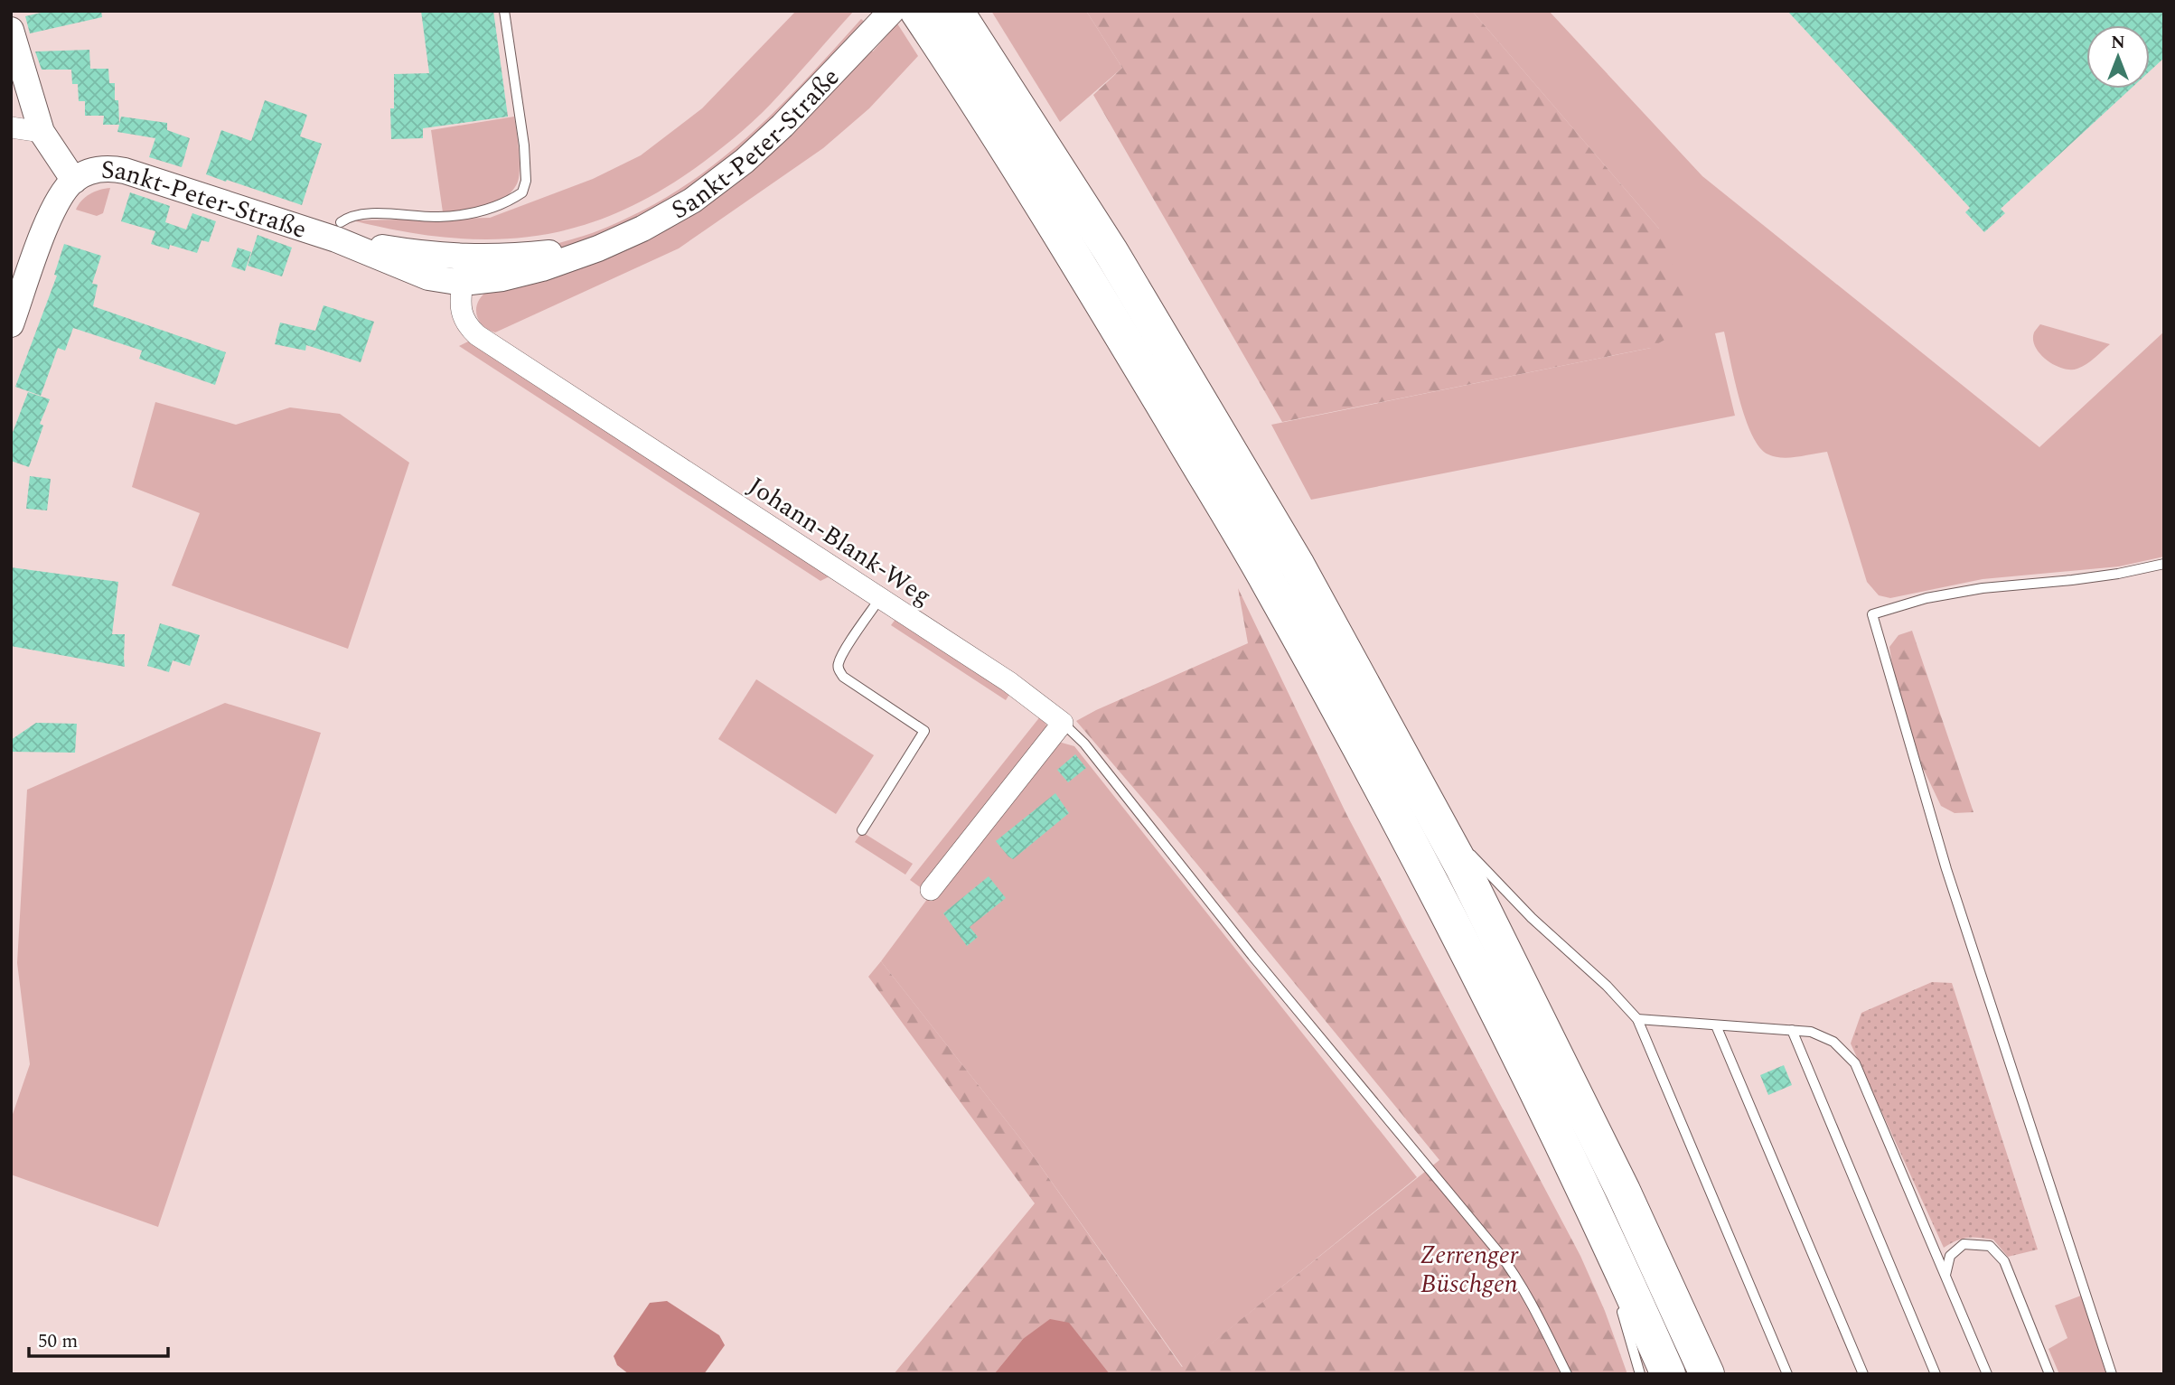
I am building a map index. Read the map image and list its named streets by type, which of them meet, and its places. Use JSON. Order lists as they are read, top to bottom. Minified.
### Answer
{"streets":{"street":["Sankt-Peter-Straße","Johann-Blank-Weg"]},"crossings":[["Sankt-Peter-Straße","Johann-Blank-Weg"]],"parks":["Zerrenger Büschgen"],"scale_bar":"50 m","north":"top"}
